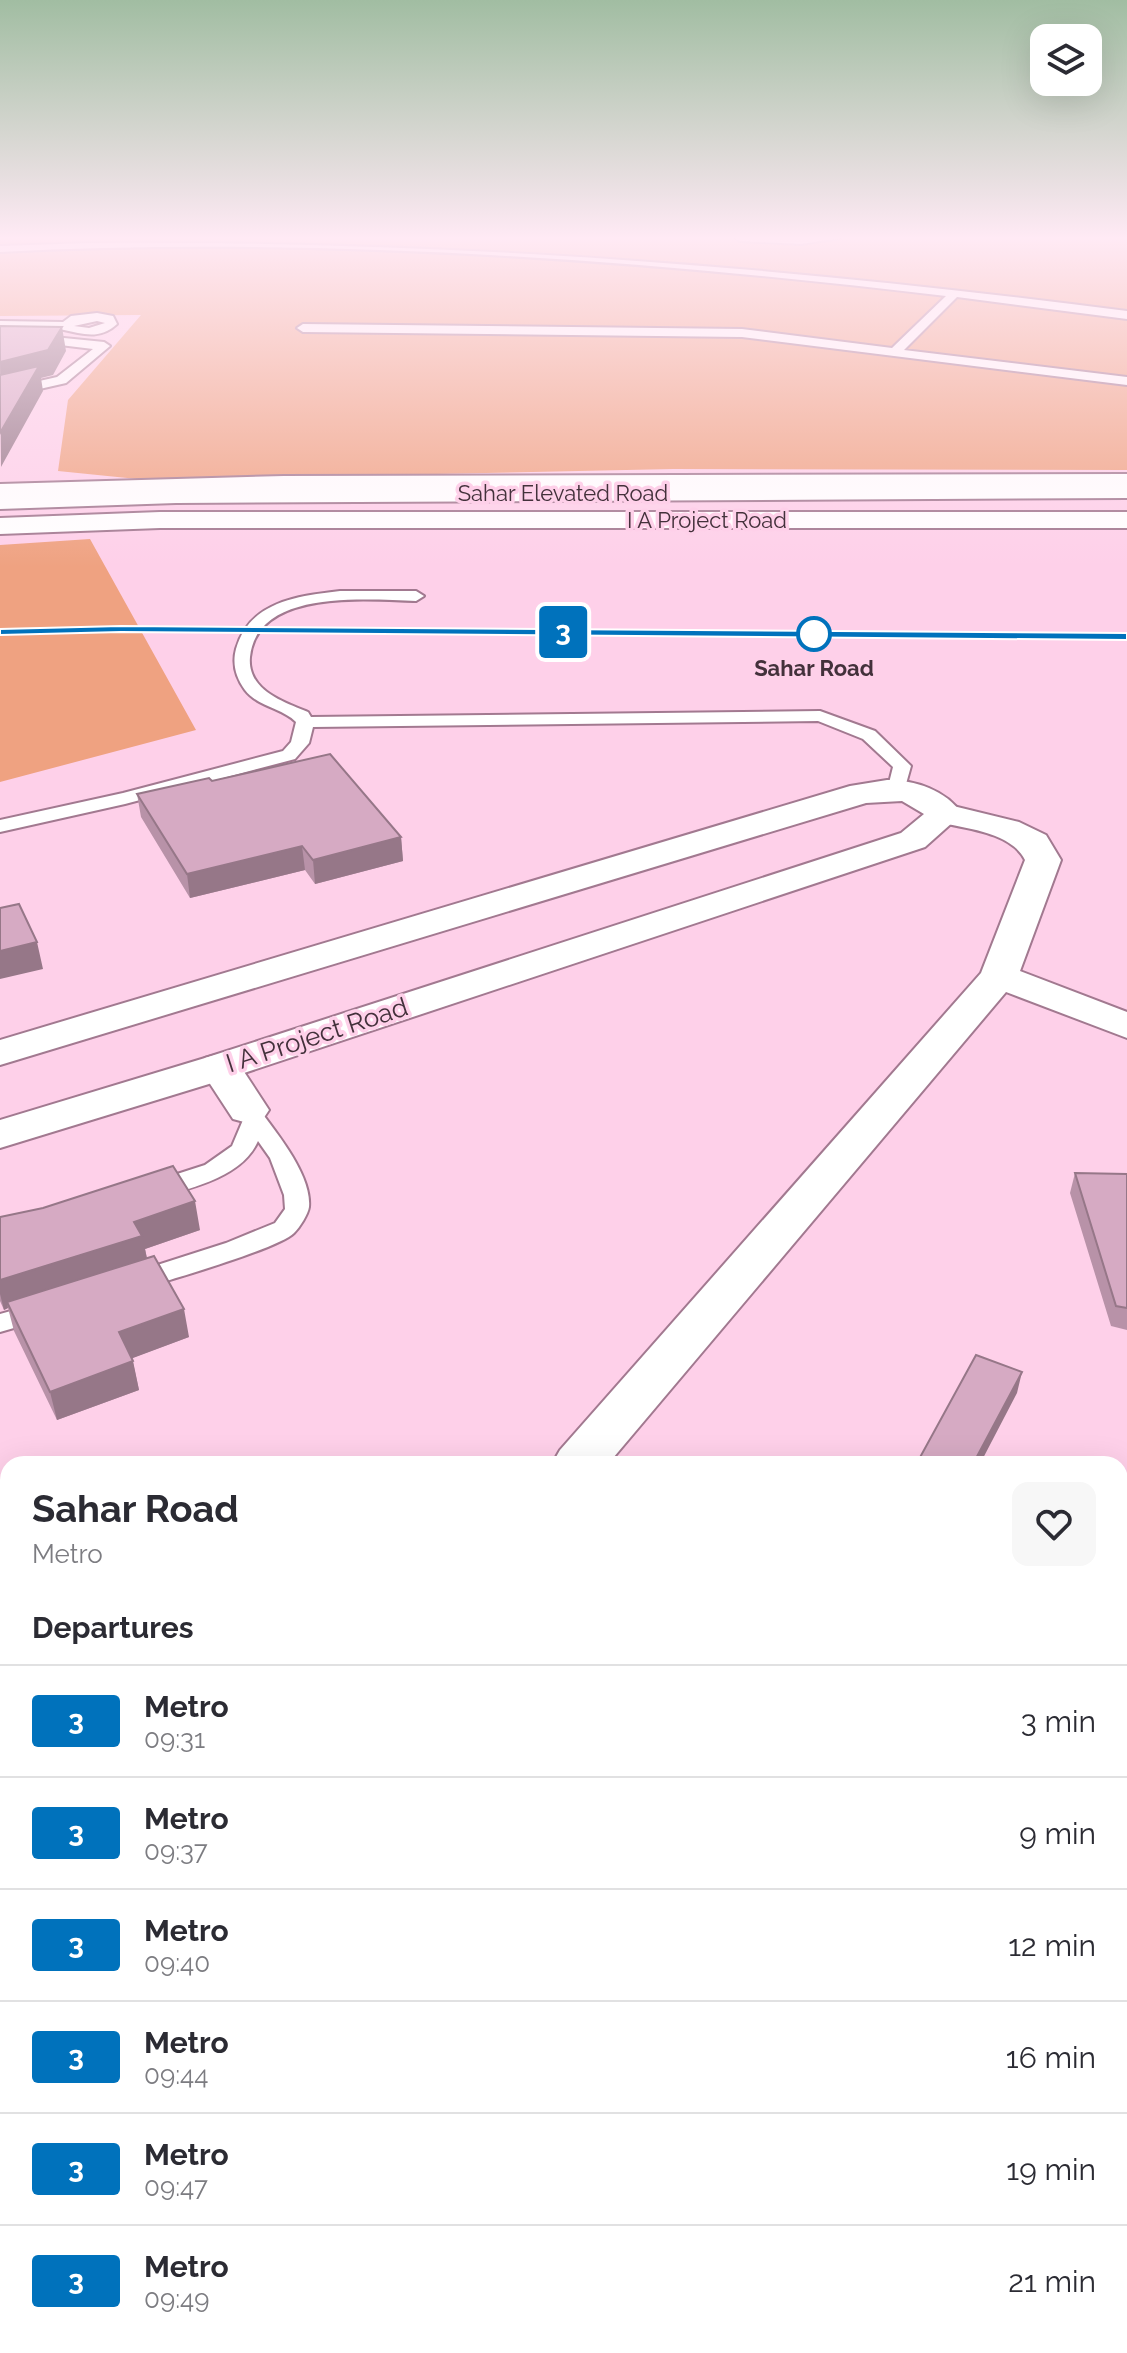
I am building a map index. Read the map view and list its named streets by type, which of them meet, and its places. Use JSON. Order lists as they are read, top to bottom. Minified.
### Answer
{"streets":{"main road":["Sahar Elevated Road","I A Project Road"]},"crossings":[["Sahar Elevated Road","I A Project Road"]],"places":["Sahar Road"],"lines":["metro line 3"],"page":{"on_map":"3","heading":[["Sahar Road","Metro"],"Departures"],"list":[{"mark":"3","name":"Metro","note":"09:31","value":"3 min"},{"mark":"3","name":"Metro","note":"09:37","value":"9 min"},{"mark":"3","name":"Metro","note":"09:40","value":"12 min"},{"mark":"3","name":"Metro","note":"09:44","value":"16 min"},{"mark":"3","name":"Metro","note":"09:47","value":"19 min"},{"mark":"3","name":"Metro","note":"09:49","value":"21 min"}]}}
